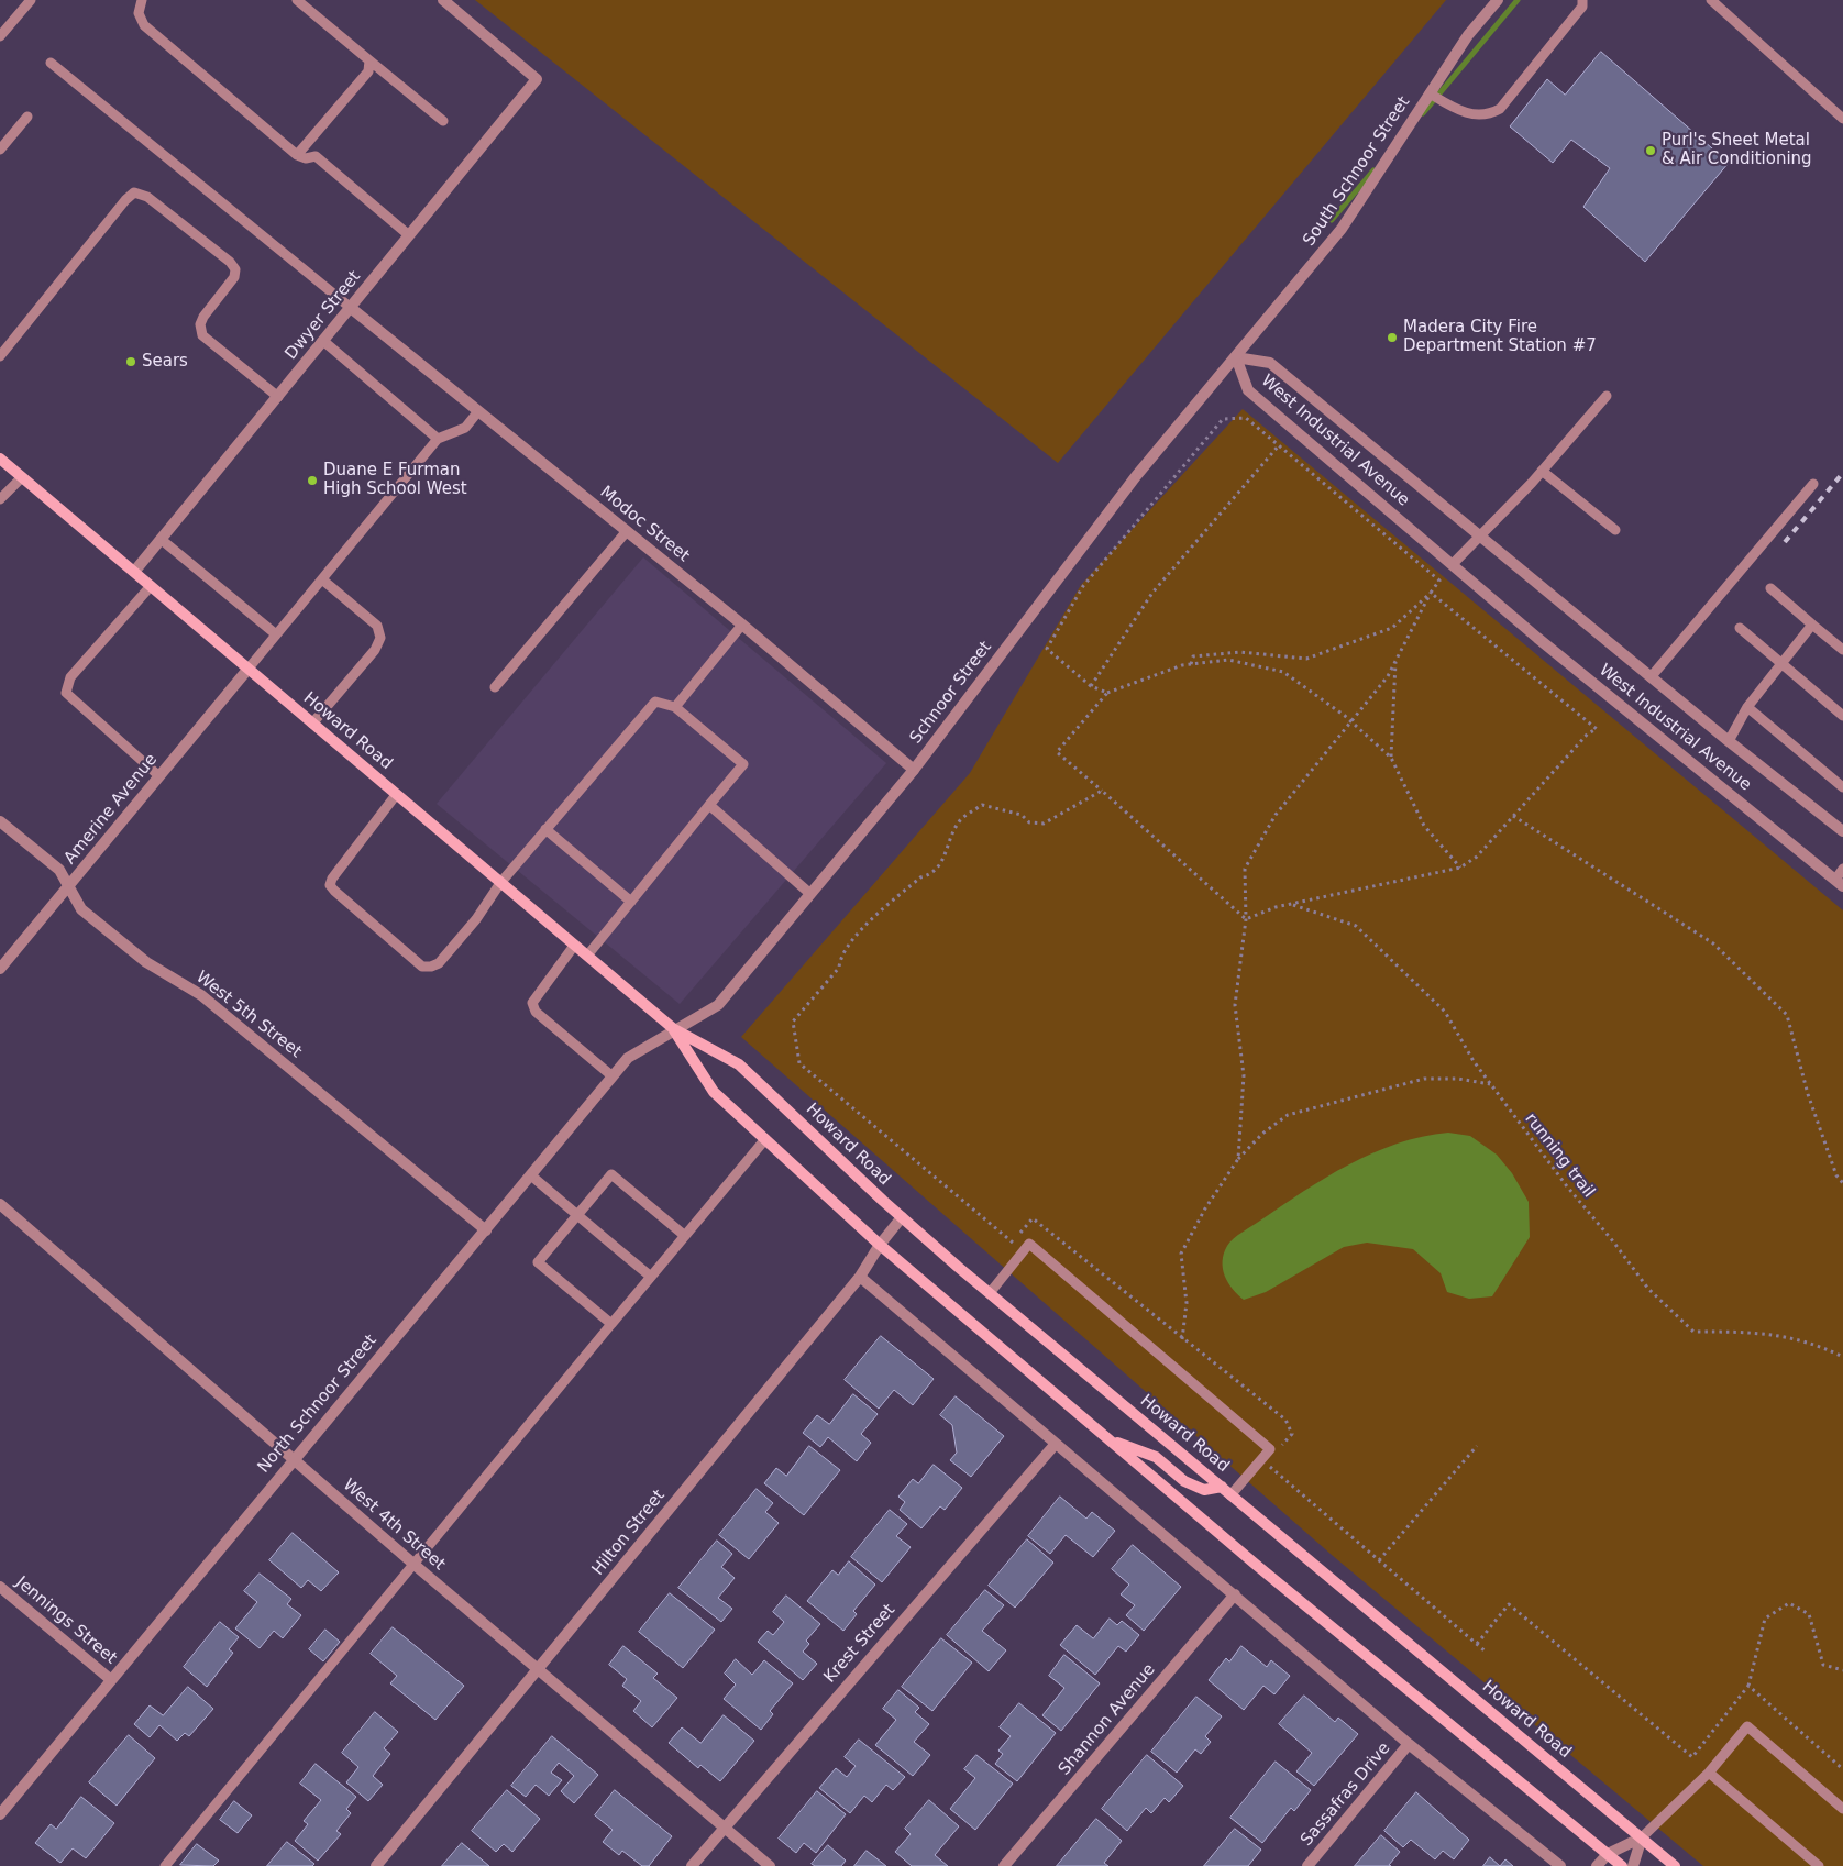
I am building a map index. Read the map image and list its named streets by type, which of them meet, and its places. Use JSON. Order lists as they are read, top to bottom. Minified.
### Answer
{"streets":{"main road":["Howard Road"],"street":["South Schnoor Street","Dwyer Street","West Industrial Avenue","Modoc Street","Schnoor Street","Amerine Avenue","West 5th Street","North Schnoor Street","West 4th Street","Hilton Street","Jennings Street","Krest Street","Shannon Avenue","Sassafras Drive"],"path":["running trail"]},"crossings":[["South Schnoor Street","West Industrial Avenue"],["South Schnoor Street","Schnoor Street"],["Dwyer Street","Modoc Street"],["Dwyer Street","Howard Road"],["West Industrial Avenue","Schnoor Street"],["Modoc Street","Schnoor Street"],["Schnoor Street","Howard Road"],["Schnoor Street","North Schnoor Street"],["Howard Road","Amerine Avenue"],["Howard Road","North Schnoor Street"],["Howard Road","Hilton Street"],["Amerine Avenue","West 5th Street"],["West 5th Street","North Schnoor Street"],["North Schnoor Street","West 4th Street"],["North Schnoor Street","Jennings Street"],["West 4th Street","Hilton Street"],["West 4th Street","Krest Street"]],"places":["Purl's Sheet Metal & Air Conditioning","Madera City Fire Department Station #7","Sears","Duane E Furman High School West"]}
